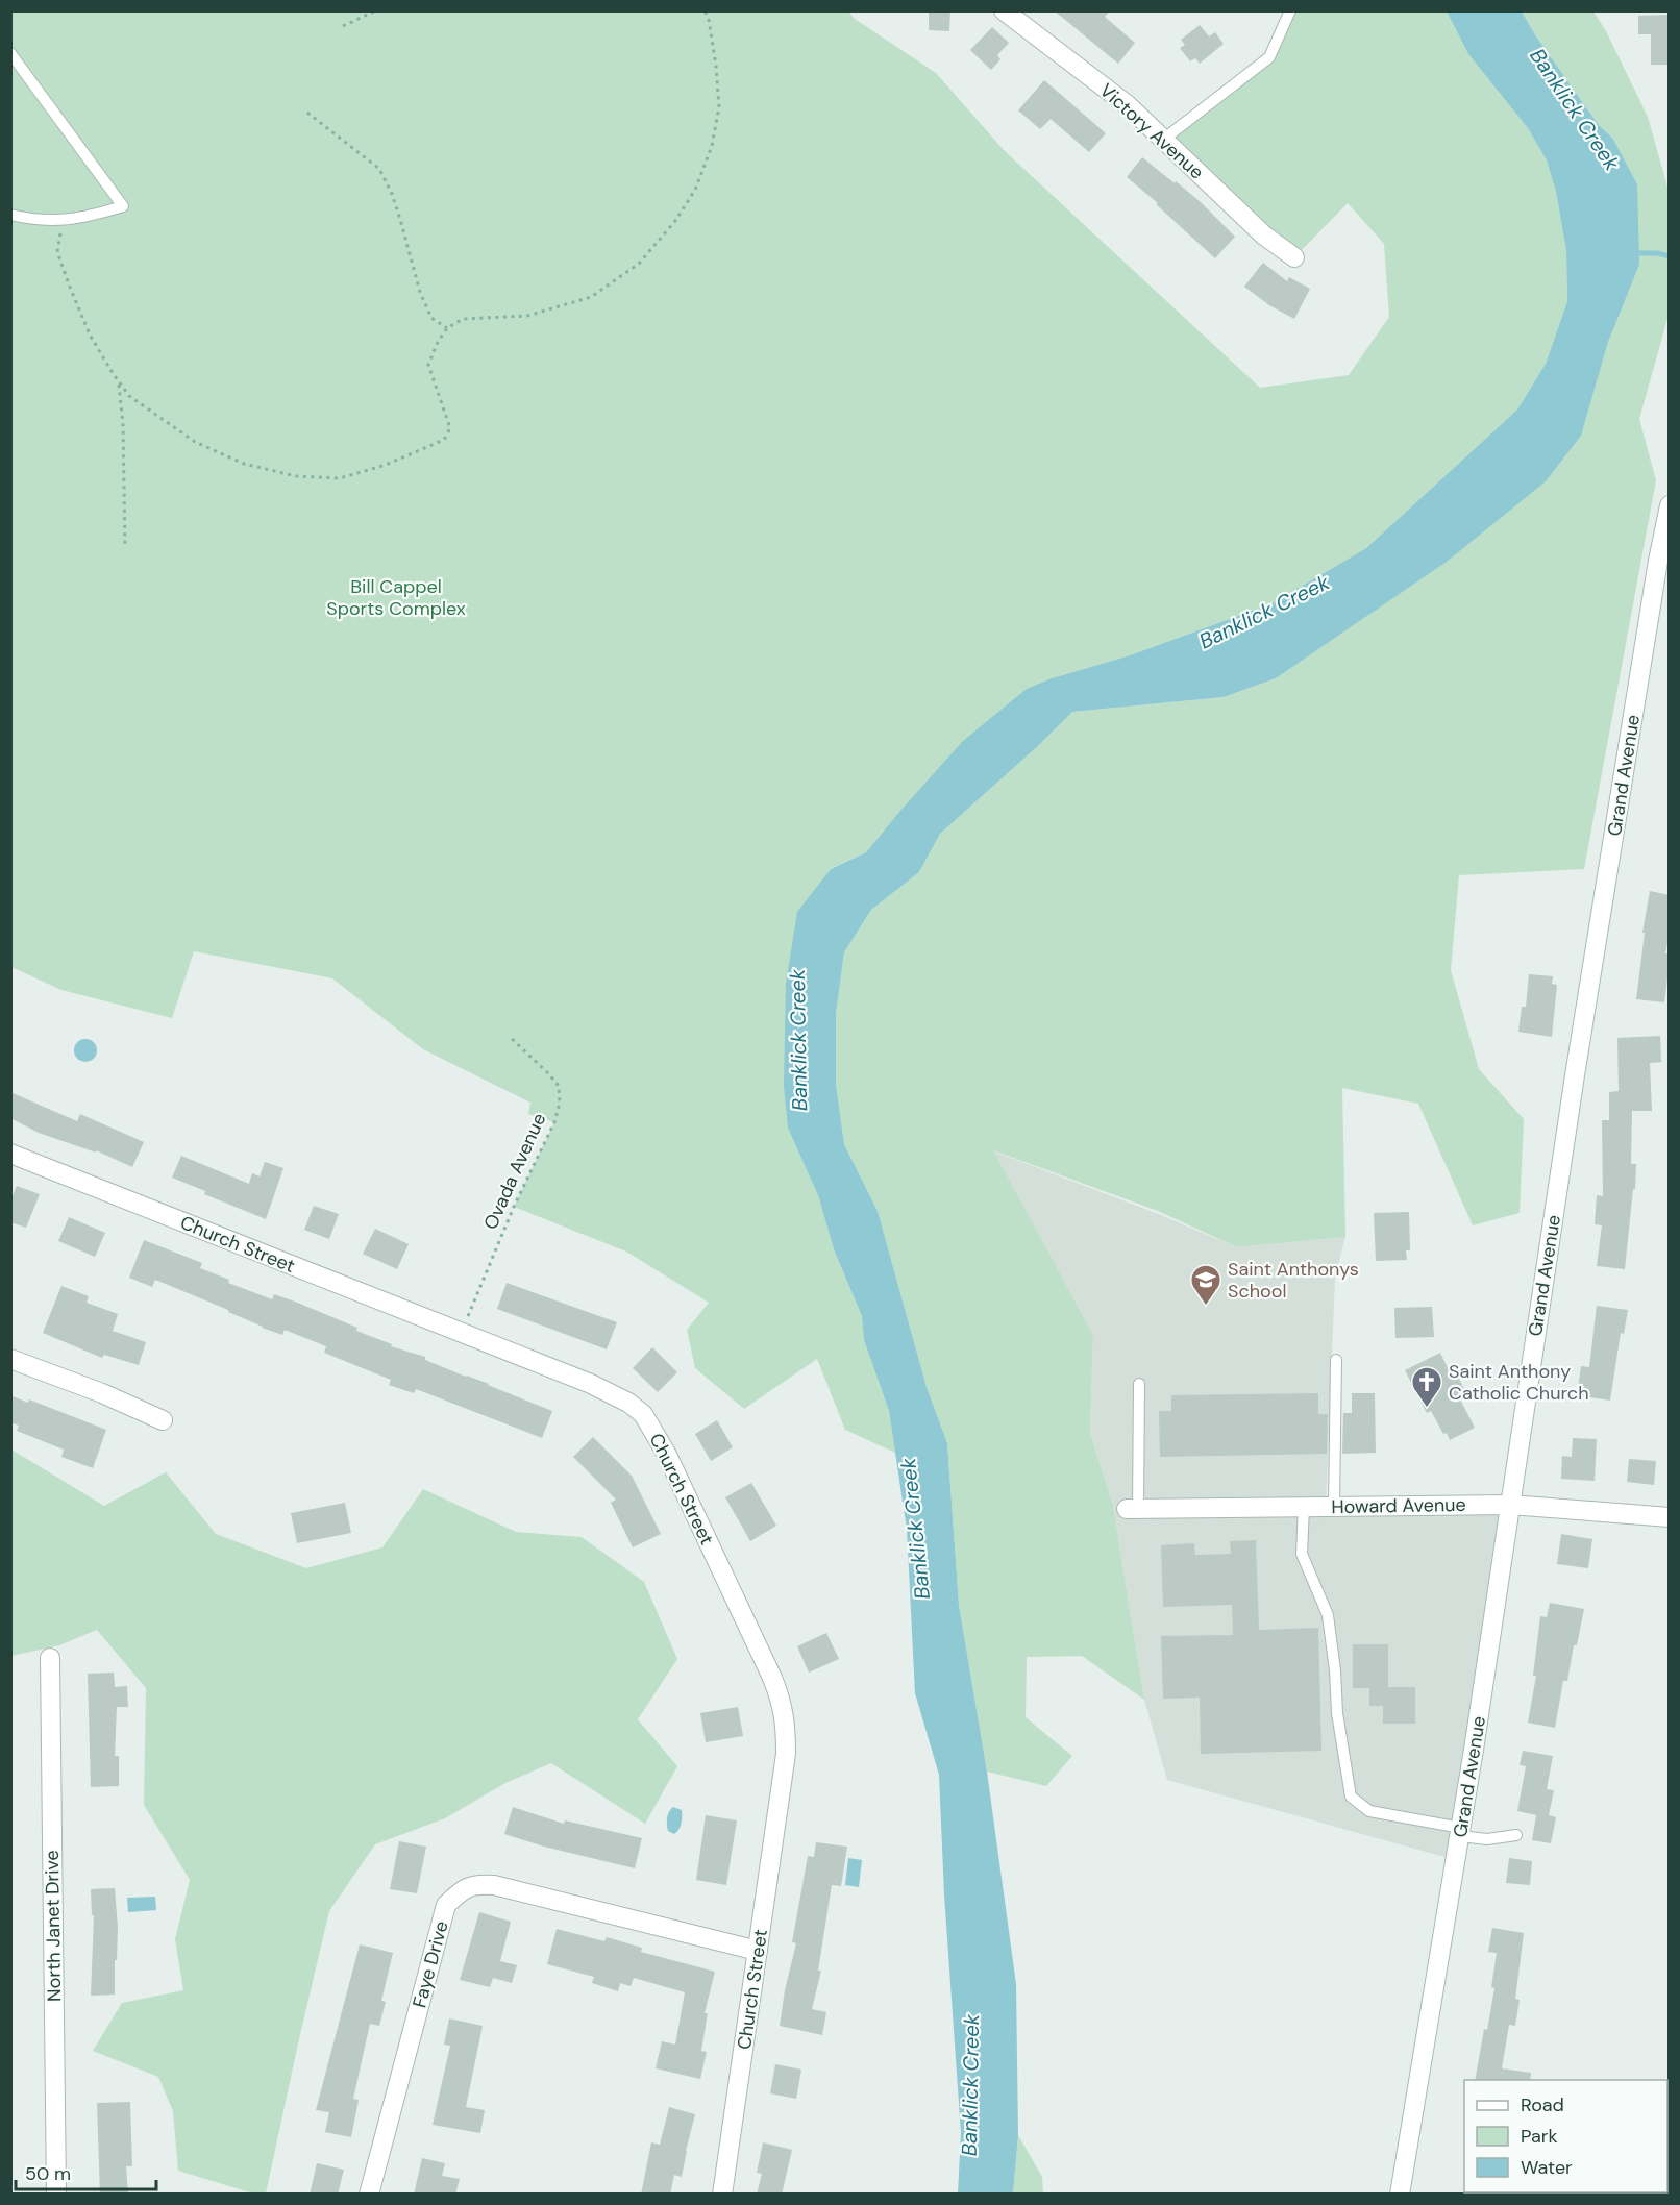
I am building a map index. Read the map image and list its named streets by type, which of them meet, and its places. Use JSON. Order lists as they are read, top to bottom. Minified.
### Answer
{"streets":{"street":["Victory Avenue","Grand Avenue","Church Street","Howard Avenue","North Janet Drive","Faye Drive"],"path":["Ovada Avenue"]},"crossings":[["Grand Avenue","Howard Avenue"],["Ovada Avenue","Church Street"],["Church Street","Faye Drive"]],"water":["Banklick Creek"],"parks":["Bill Cappel Sports Complex"],"places":{"school or university":["Saint Anthonys School"],"church":["Saint Anthony Catholic Church"]},"legend":["Road","Park","Water"],"scale_bar":"50 m"}
